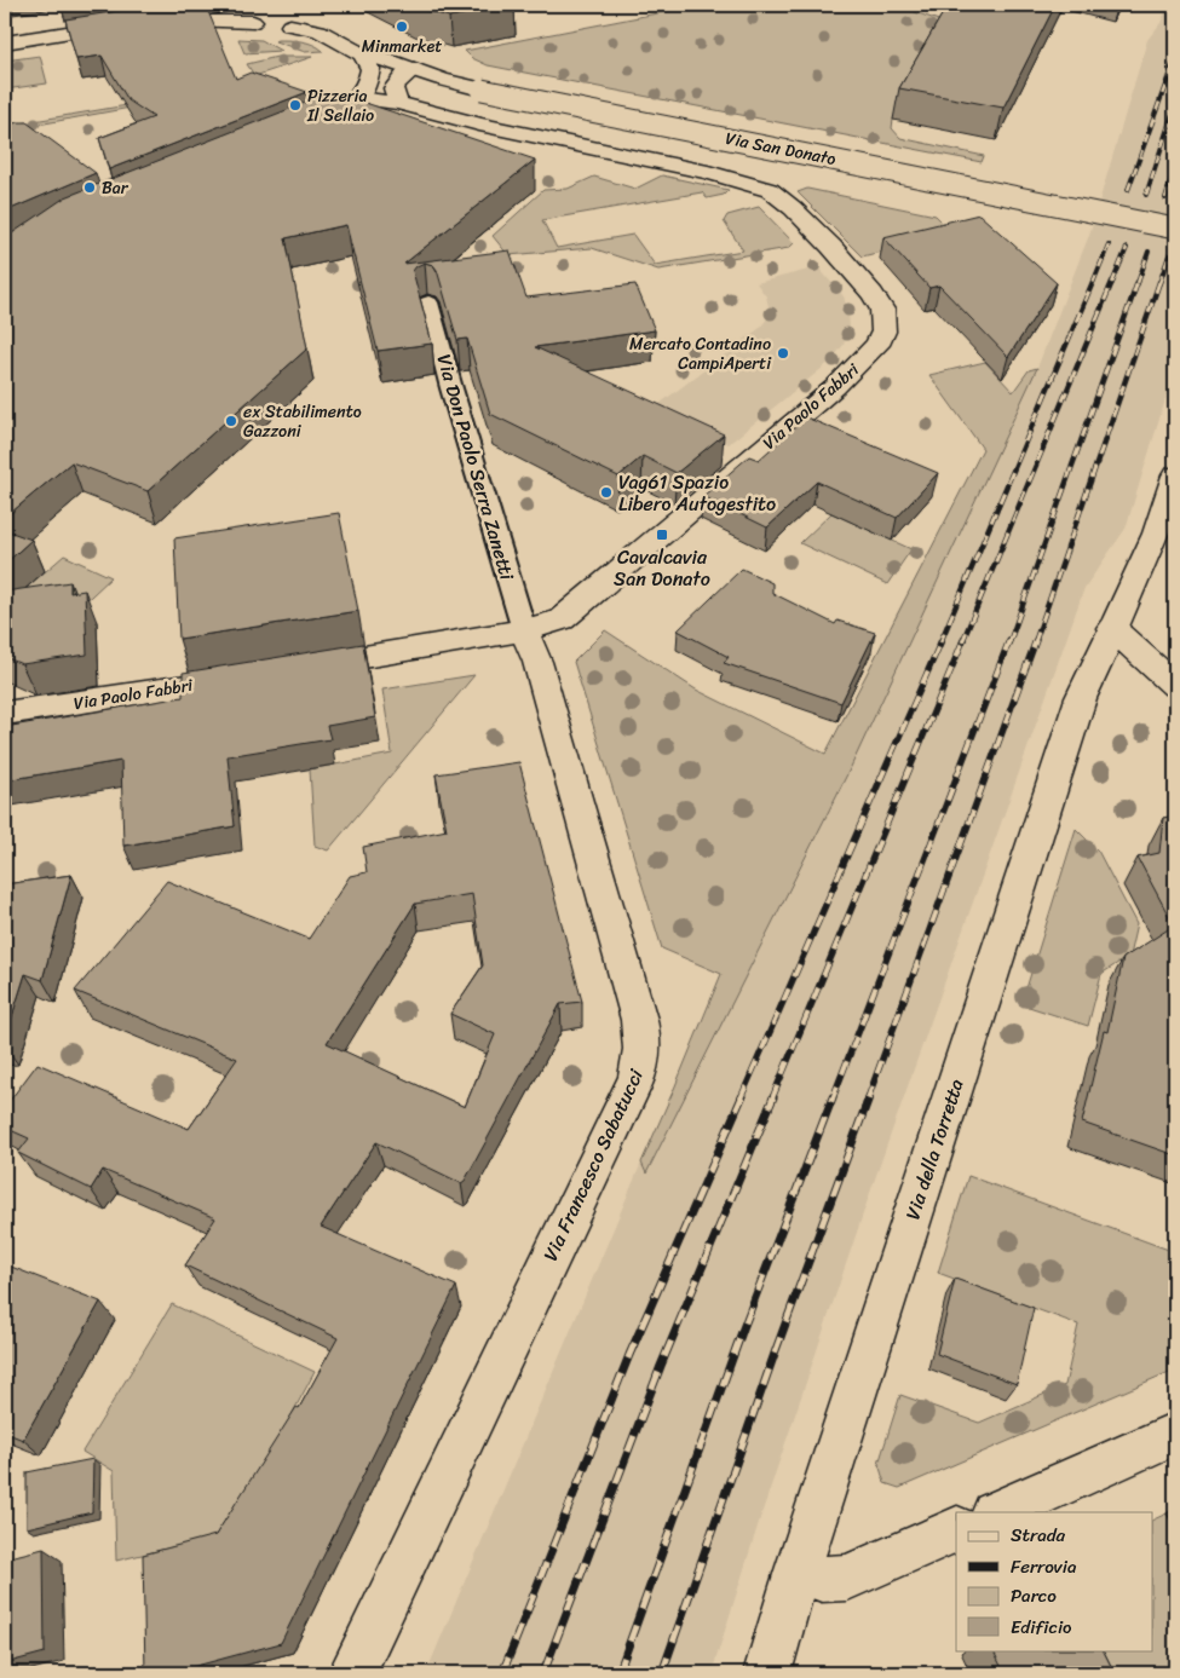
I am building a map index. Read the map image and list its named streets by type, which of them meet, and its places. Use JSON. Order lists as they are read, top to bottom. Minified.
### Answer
{"streets":{"street":["Via San Donato","Via Paolo Fabbri","Via della Torretta","Via Francesco Sabatucci"],"lane":["Via Don Paolo Serra Zanetti"]},"crossings":[["Via Paolo Fabbri","Via Don Paolo Serra Zanetti"],["Via Paolo Fabbri","Via Francesco Sabatucci"],["Via Don Paolo Serra Zanetti","Via Francesco Sabatucci"]],"places":{"other":["Minmarket","Pizzeria Il Sellaio","Bar","Mercato Contadino CampiAperti","ex Stabilimento Gazzoni","Vag61 Spazio Libero Autogestito"],"transit":["Cavalcavia San Donato"]},"legend":["Strada","Ferrovia","Parco","Edificio"]}
